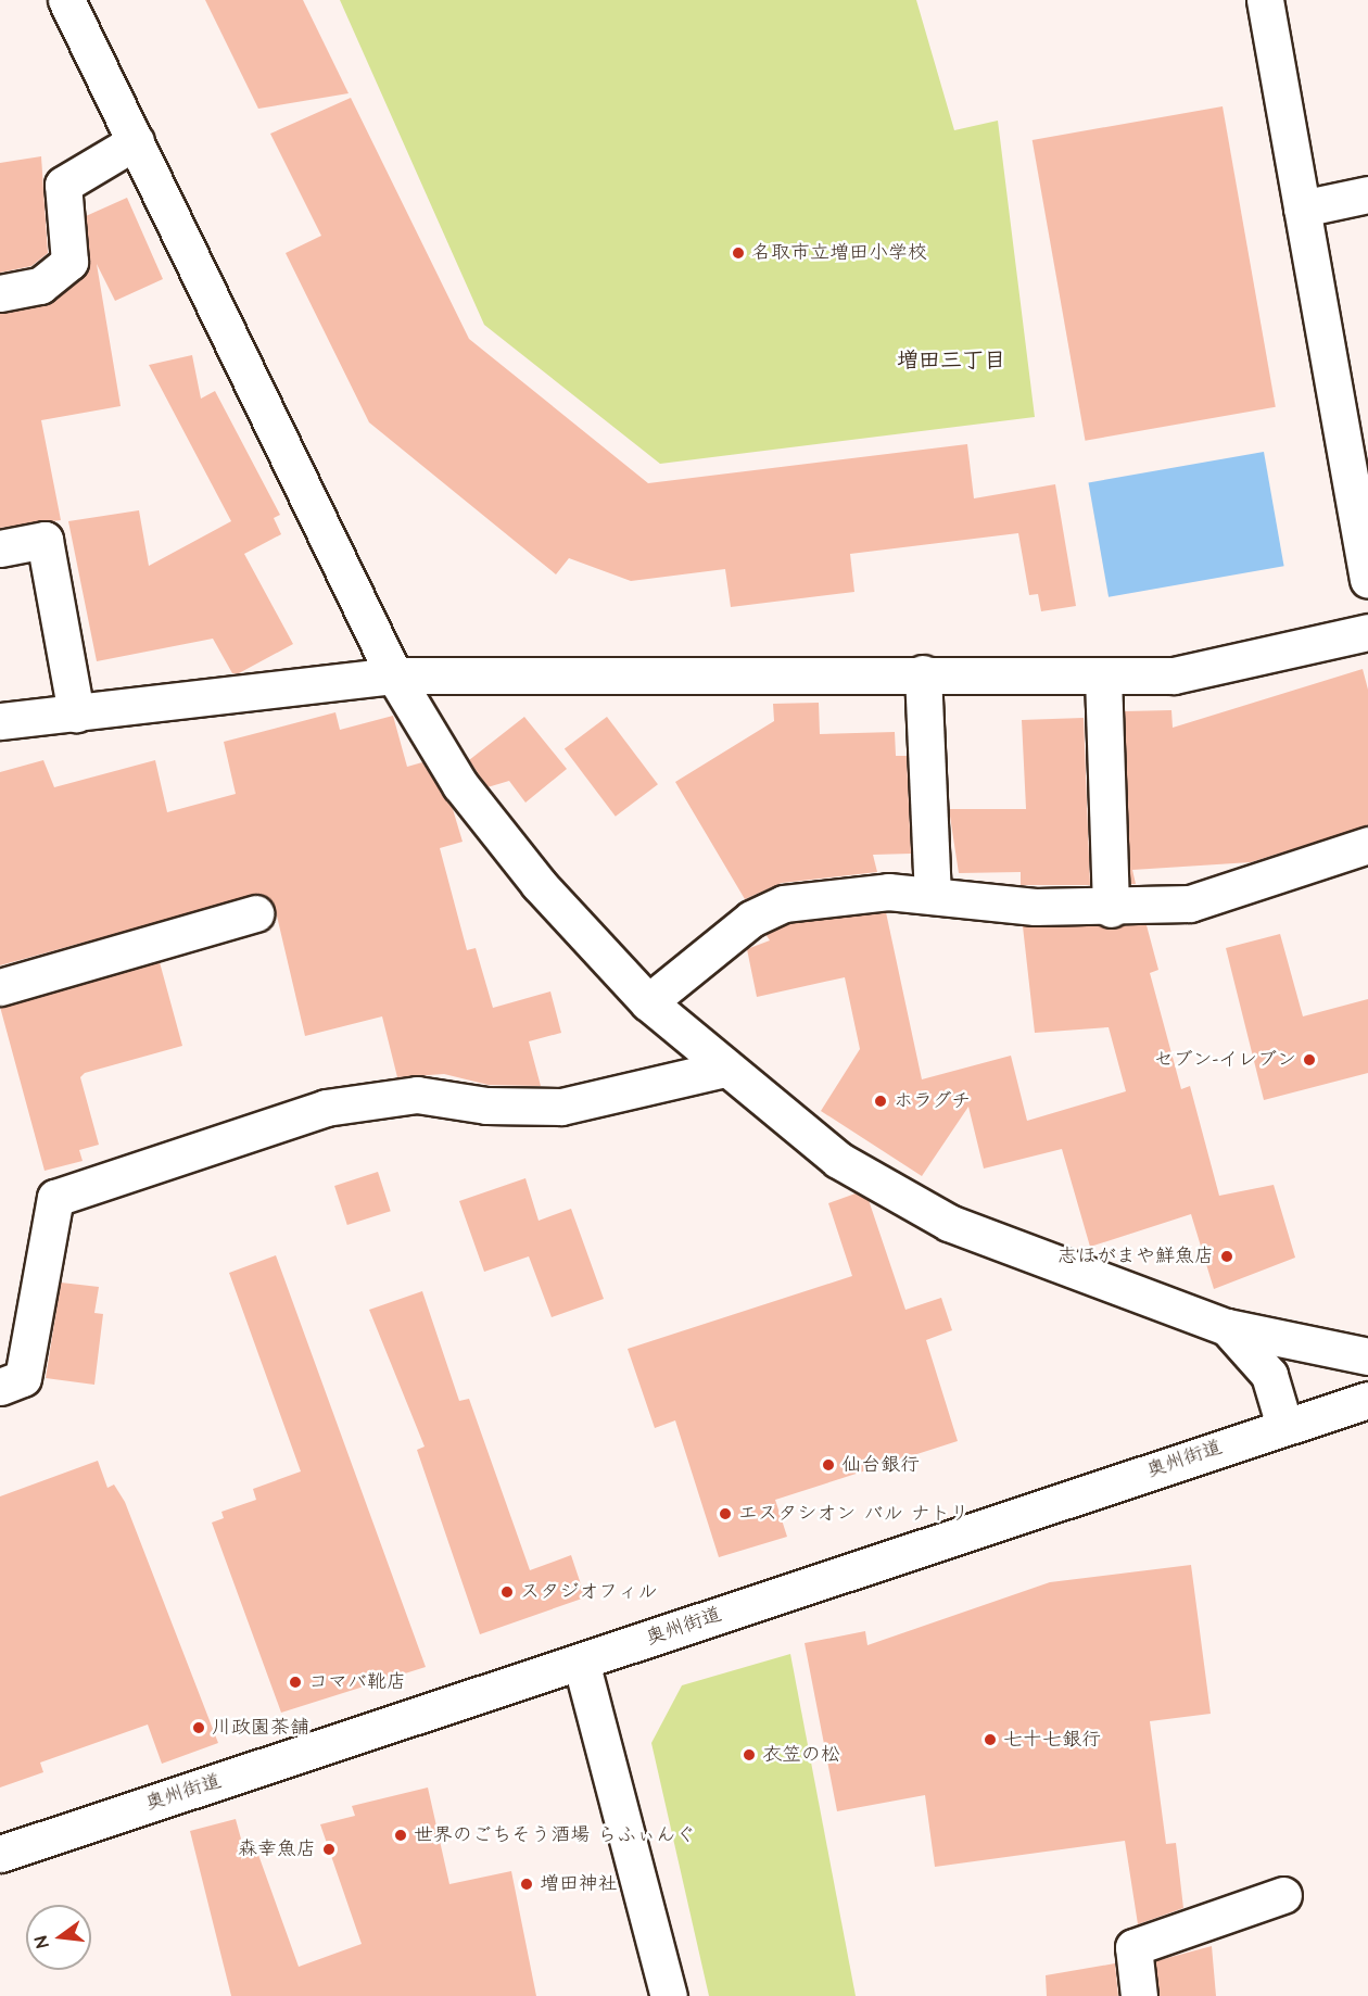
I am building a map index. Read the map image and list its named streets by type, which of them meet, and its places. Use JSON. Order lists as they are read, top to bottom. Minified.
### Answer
{"streets":{"street":["奥州街道"]},"districts":["増田三丁目"],"places":["名取市立増田小学校","セブン-イレブン","ホラグチ","志ほがまや鮮魚店","仙台銀行","エスタシオン バル ナトリ","スタジオフィル","コマバ靴店","川政園茶舗","七十七銀行","衣笠の松","世界のごちそう酒場 らふぃんぐ","森幸魚店","増田神社"],"north":"left"}
